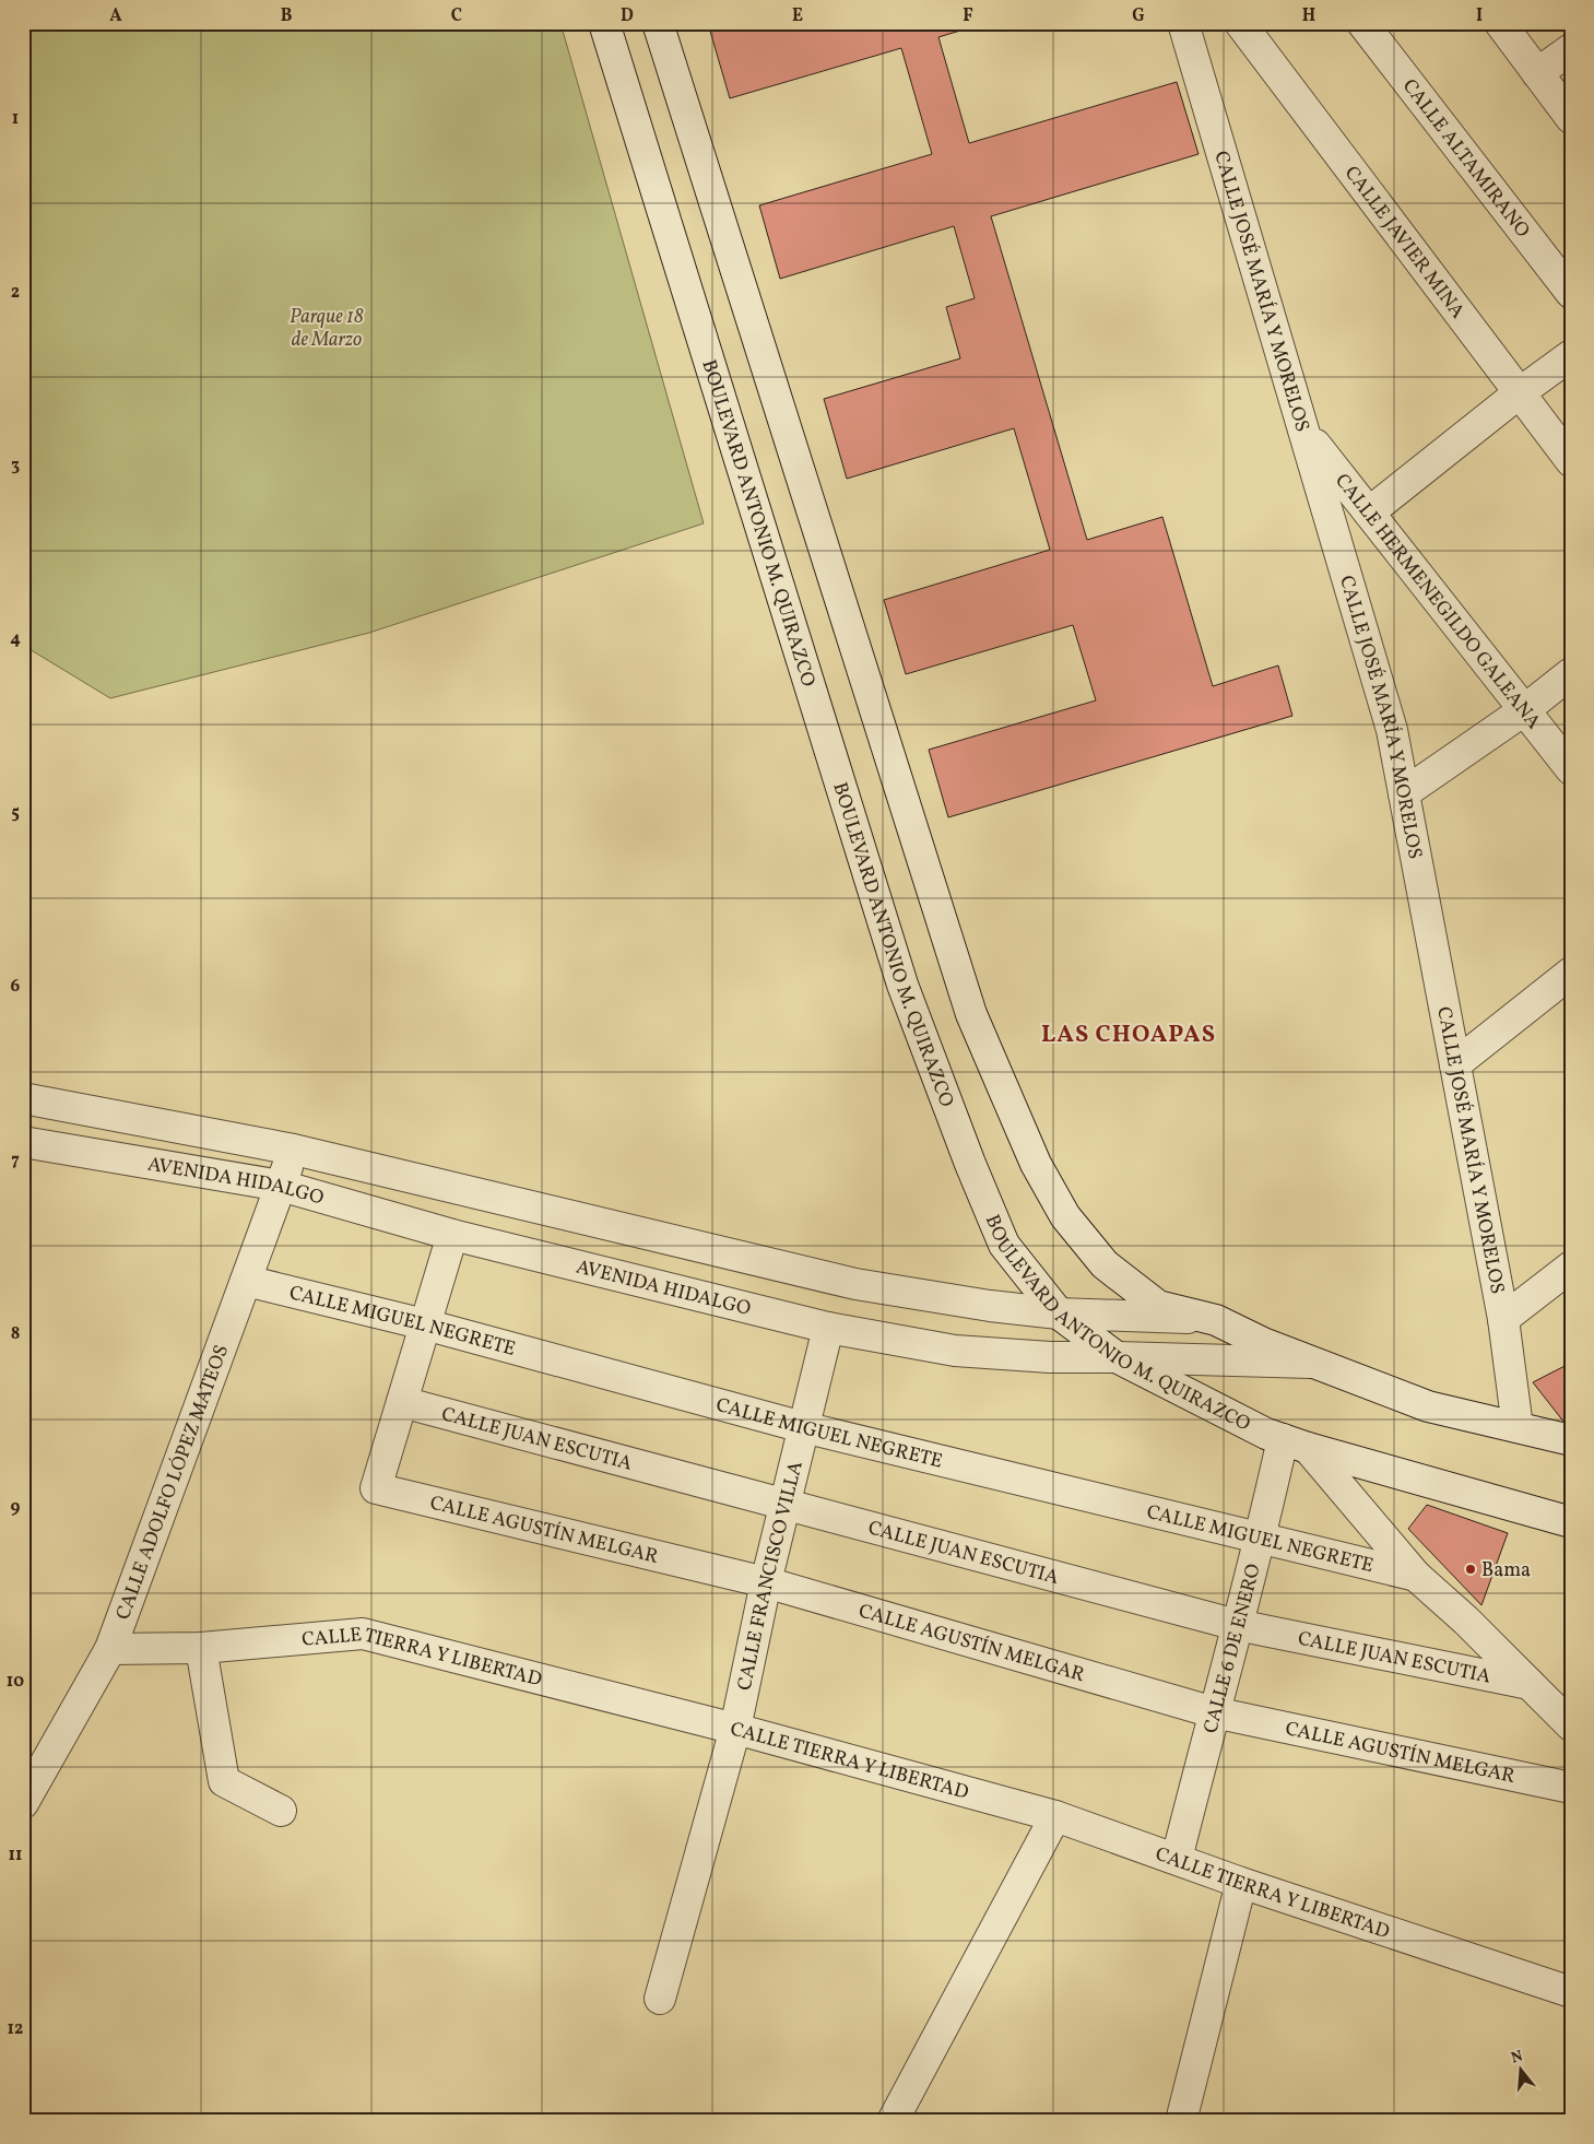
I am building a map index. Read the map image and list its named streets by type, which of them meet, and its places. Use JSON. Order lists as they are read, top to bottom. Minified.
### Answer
{"streets":{"street":["CALLE ALTAMIRANO","CALLE JAVIER MINA","CALLE JOSÉ MARÍA Y MORELOS","BOULEVARD ANTONIO M. QUIRAZCO","CALLE HERMENEGILDO GALEANA","AVENIDA HIDALGO","CALLE MIGUEL NEGRETE","CALLE JUAN ESCUTIA","CALLE ADOLFO LÓPEZ MATEOS","CALLE AGUSTÍN MELGAR","CALLE FRANCISCO VILLA","CALLE 6 DE ENERO","CALLE TIERRA Y LIBERTAD"]},"crossings":[["CALLE JOSÉ MARÍA Y MORELOS","BOULEVARD ANTONIO M. QUIRAZCO"],["CALLE JOSÉ MARÍA Y MORELOS","CALLE HERMENEGILDO GALEANA"],["BOULEVARD ANTONIO M. QUIRAZCO","AVENIDA HIDALGO"],["BOULEVARD ANTONIO M. QUIRAZCO","CALLE 6 DE ENERO"],["AVENIDA HIDALGO","CALLE ADOLFO LÓPEZ MATEOS"],["AVENIDA HIDALGO","CALLE FRANCISCO VILLA"],["CALLE MIGUEL NEGRETE","CALLE ADOLFO LÓPEZ MATEOS"],["CALLE MIGUEL NEGRETE","CALLE FRANCISCO VILLA"],["CALLE MIGUEL NEGRETE","CALLE 6 DE ENERO"],["CALLE JUAN ESCUTIA","CALLE AGUSTÍN MELGAR"],["CALLE JUAN ESCUTIA","CALLE FRANCISCO VILLA"],["CALLE JUAN ESCUTIA","CALLE 6 DE ENERO"],["CALLE ADOLFO LÓPEZ MATEOS","CALLE TIERRA Y LIBERTAD"],["CALLE AGUSTÍN MELGAR","CALLE FRANCISCO VILLA"],["CALLE AGUSTÍN MELGAR","CALLE 6 DE ENERO"],["CALLE FRANCISCO VILLA","CALLE TIERRA Y LIBERTAD"],["CALLE 6 DE ENERO","CALLE TIERRA Y LIBERTAD"]],"districts":["LAS CHOAPAS"],"parks":["Parque 18 de Marzo"],"places":["Bama"],"north":"top","grid":{"columns":["A","B","C","D","E","F","G","H","I"],"rows":["1","2","3","4","5","6","7","8","9","10","11","12"]}}
